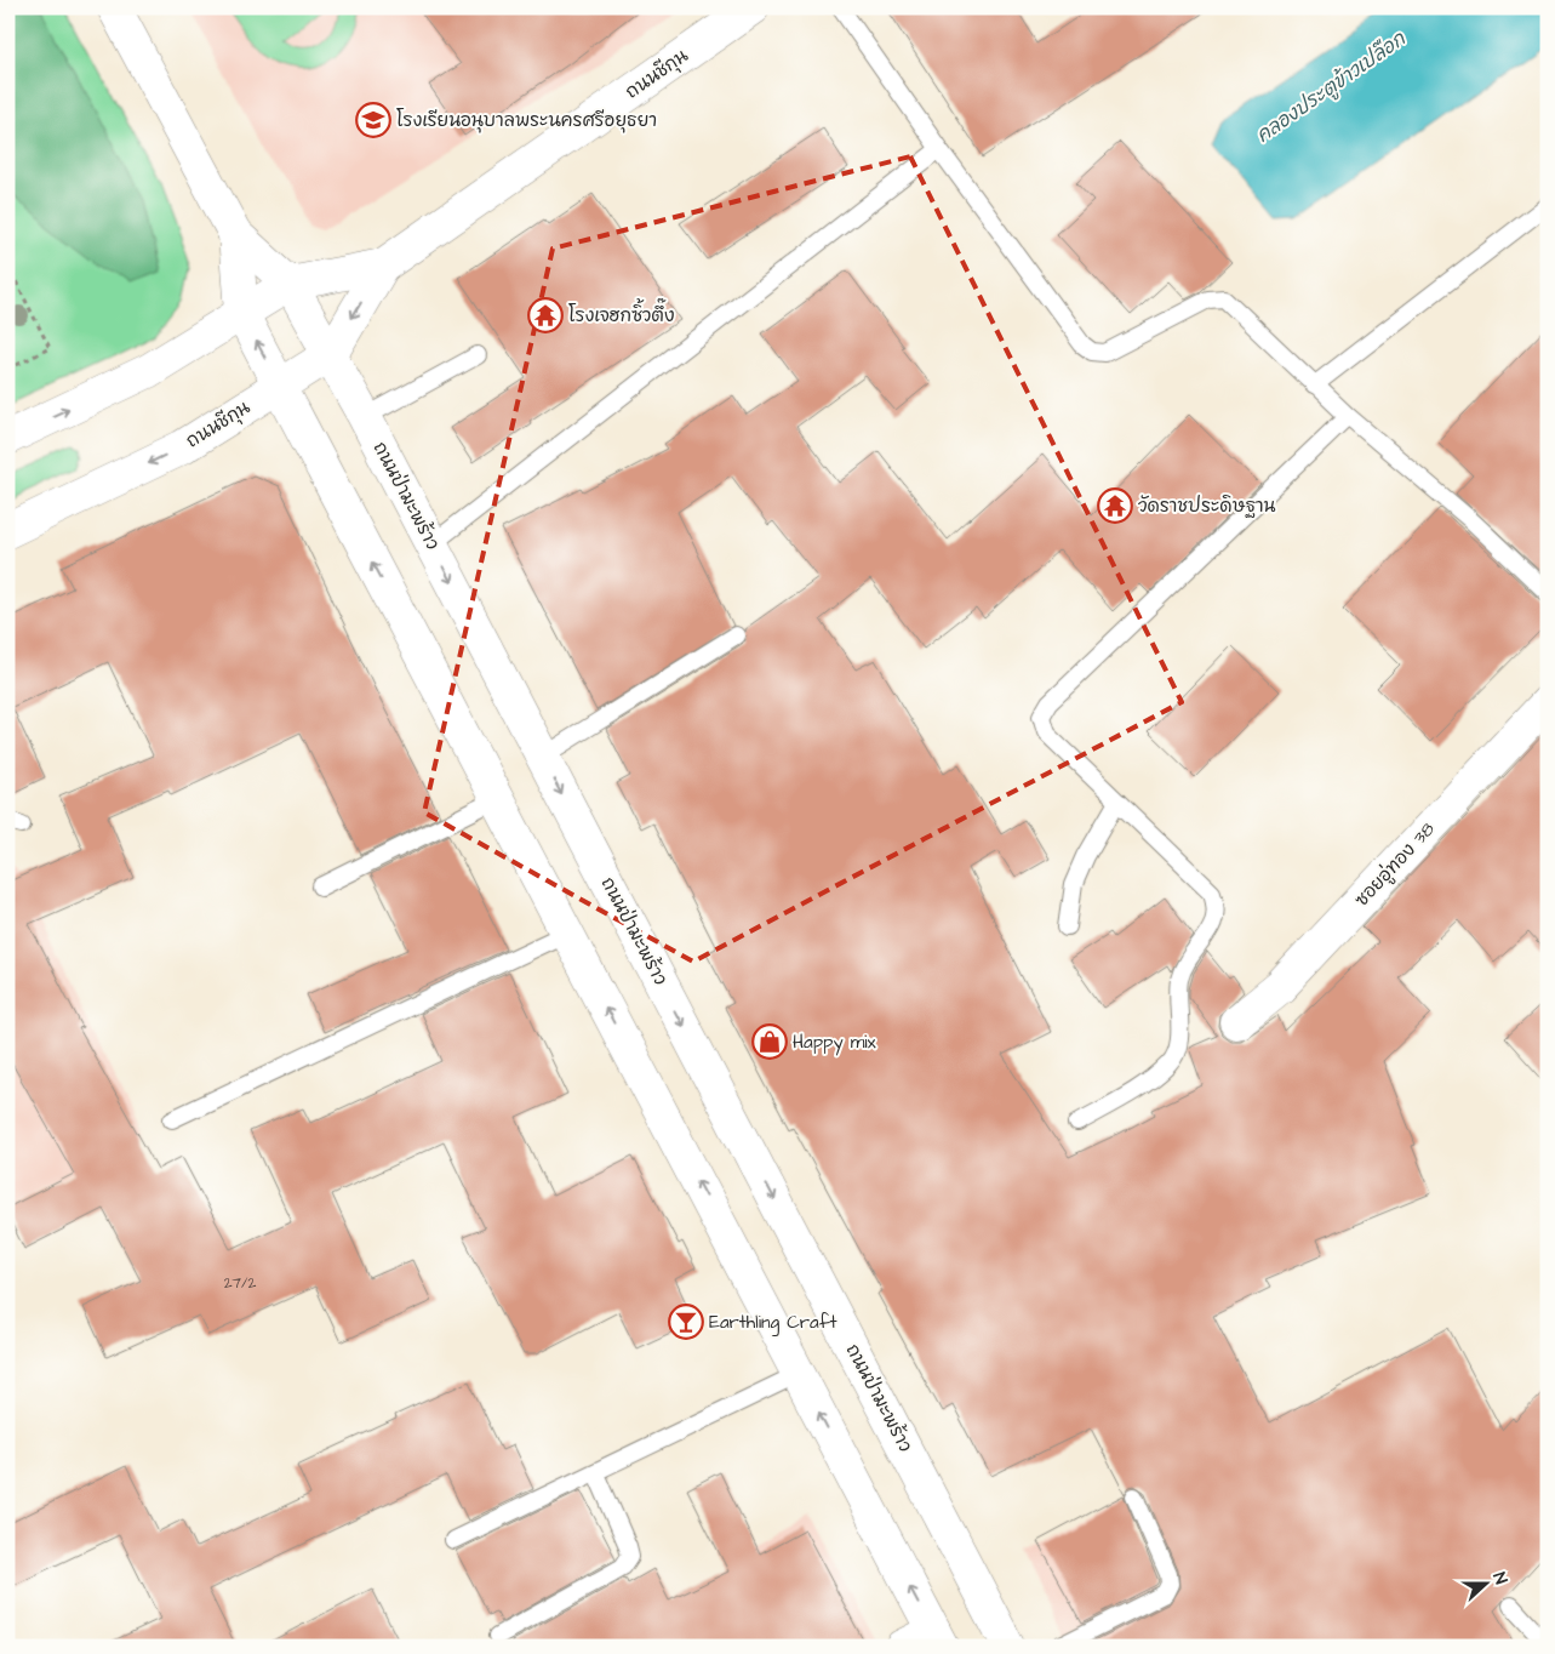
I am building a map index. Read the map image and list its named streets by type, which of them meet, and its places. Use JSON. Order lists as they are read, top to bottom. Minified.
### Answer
{"streets":{"street":["ถนนชีกุน","ถนนป่ามะพร้าว","ซอยอู่ทอง 38"]},"crossings":[["ถนนชีกุน","ถนนป่ามะพร้าว"]],"water":["คลองประตูข้าวเปลือก"],"places":{"school or university":["โรงเรียนอนุบาลพระนครศรีอยุธยา"],"temple":["โรงเจฮกซิ้วตึ๊ง","วัดราชประดิษฐาน"],"shop":["Happy mix"],"bar":["Earthling Craft"]},"house_numbers":["27/2"],"north":"right"}
